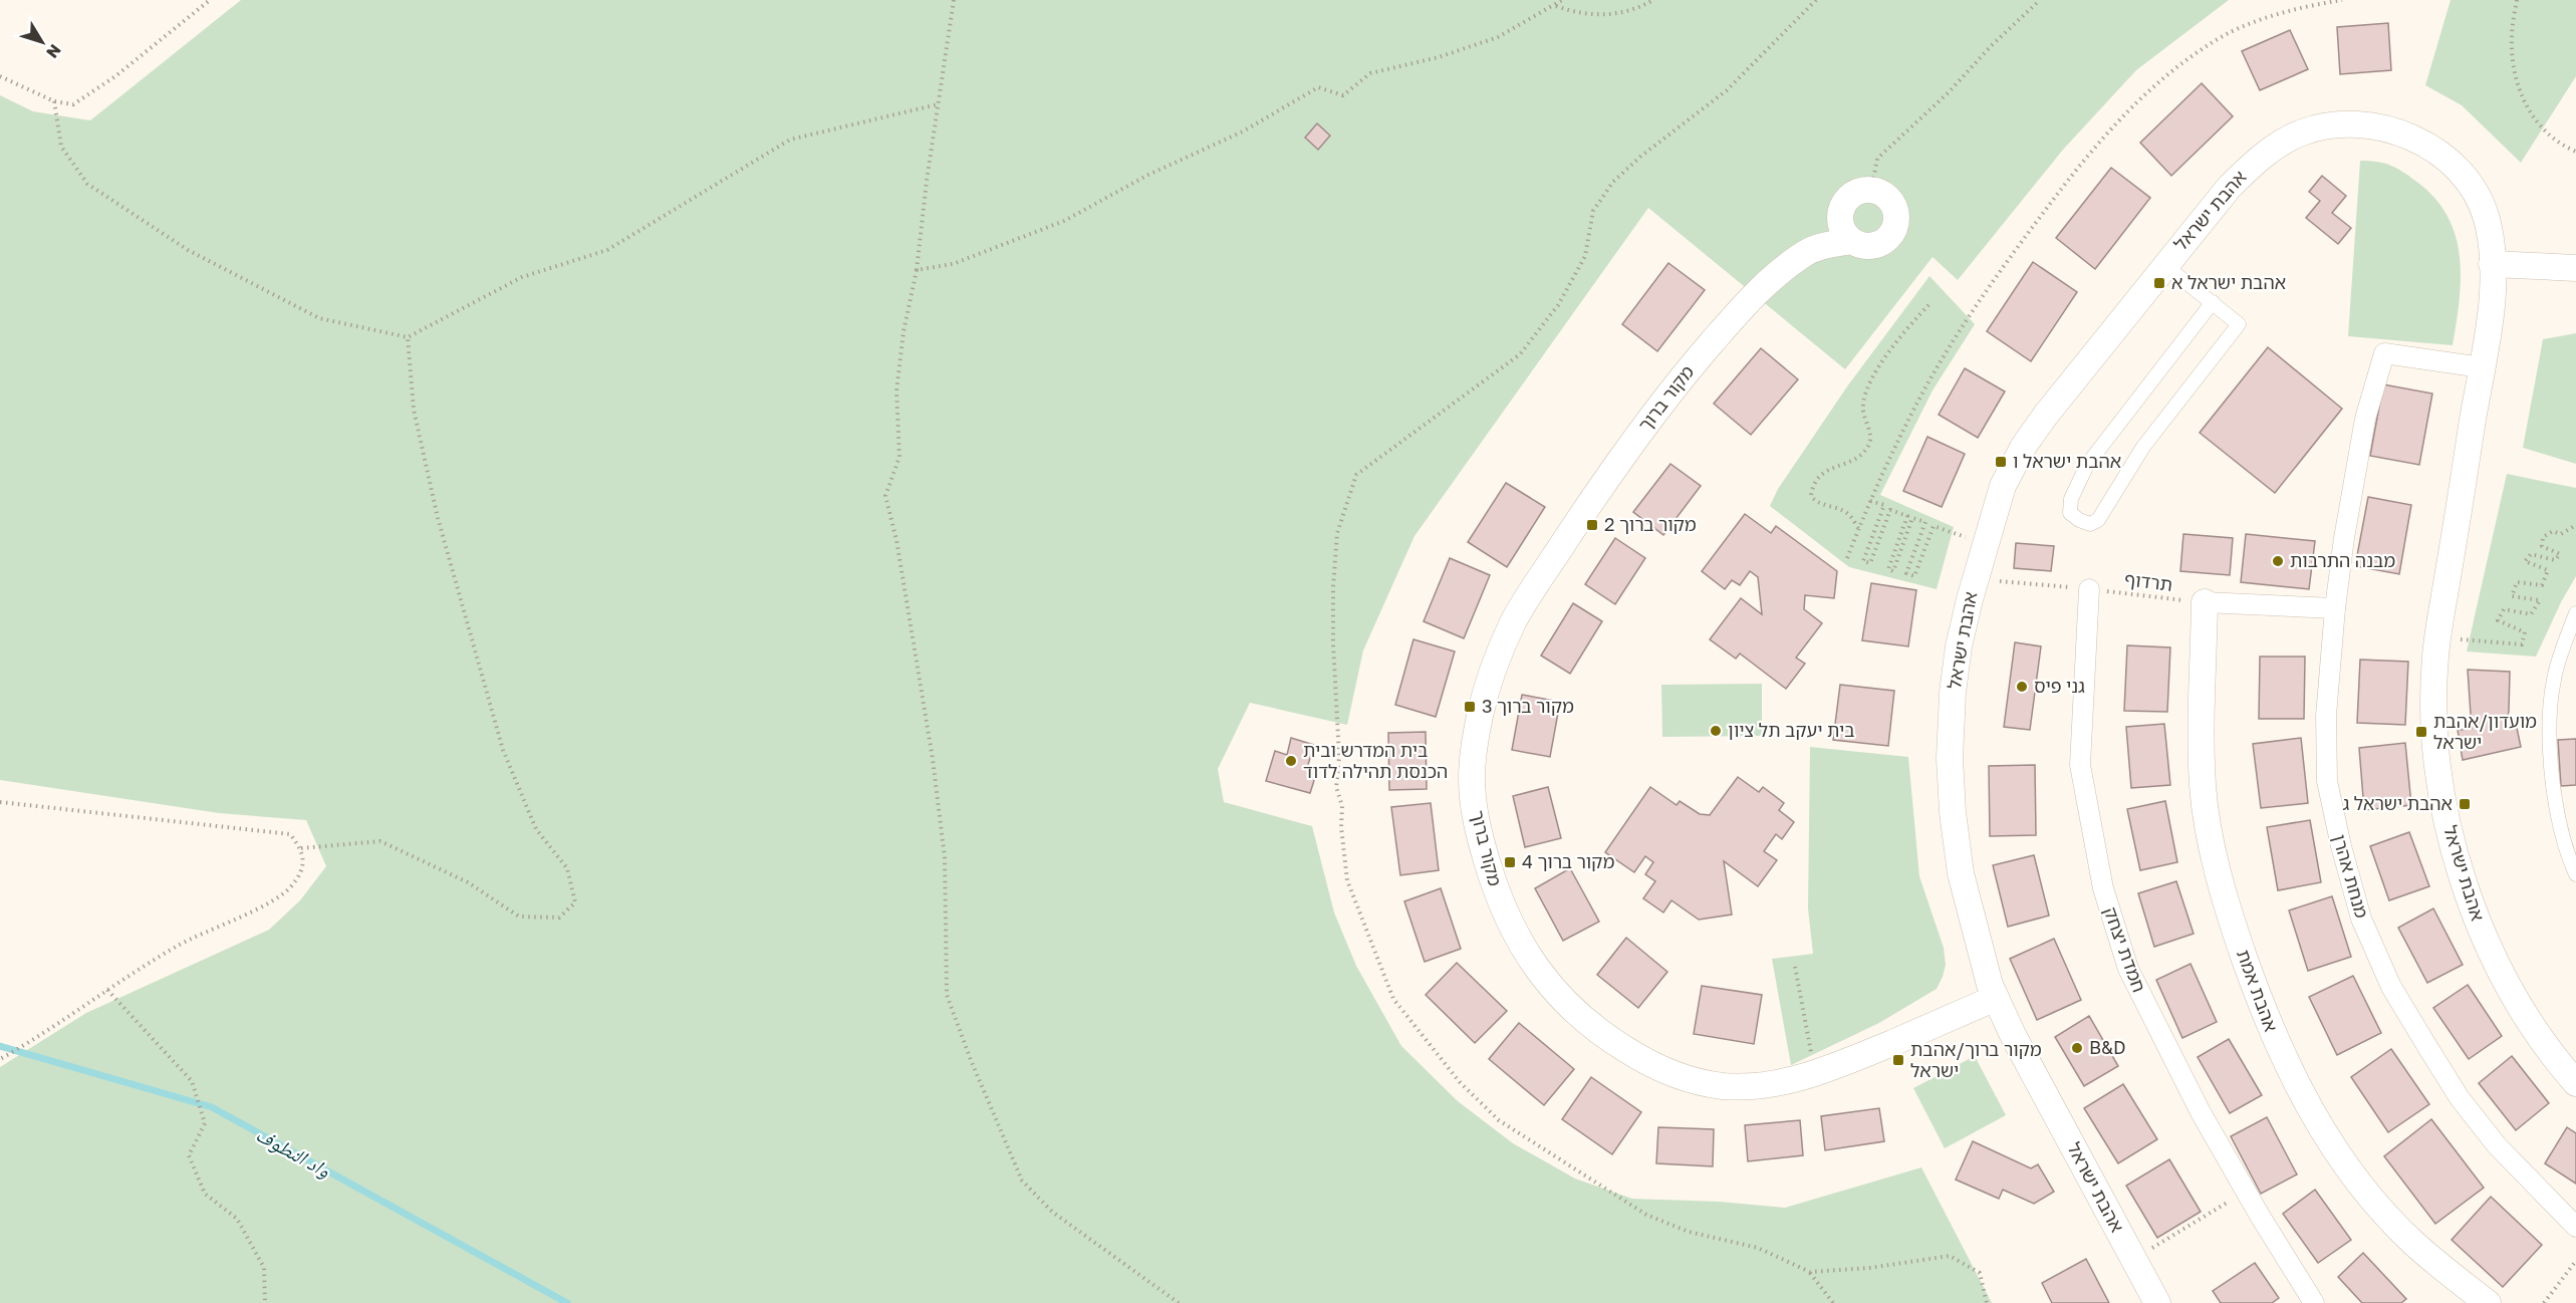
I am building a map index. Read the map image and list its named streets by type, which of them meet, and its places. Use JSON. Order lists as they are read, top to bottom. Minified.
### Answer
{"streets":{"street":["אהבת ישראל","מקור ברוך","מנחת אהרן","חמדת יצחק","אהבת אמת"],"path":["תרדוף"]},"crossings":[["אהבת ישראל","מקור ברוך"],["אהבת ישראל","תרדוף"],["אהבת ישראל","מנחת אהרן"],["תרדוף","חמדת יצחק"],["תרדוף","אהבת אמת"]],"water":["واد النطوف"],"places":{"transit":["אהבת ישראל א","אהבת ישראל ו","מקור ברוך 2","מקור ברוך 3","מועדון/אהבת ישראל","אהבת ישראל ג","מקור ברוך 4","מקור ברוך/אהבת ישראל"],"other":["מבנה התרבות","גני פיס","בית יעקב תל ציון","בית המדרש ובית הכנסת תהילה לדוד","B&D"]},"north":"bottom right"}
